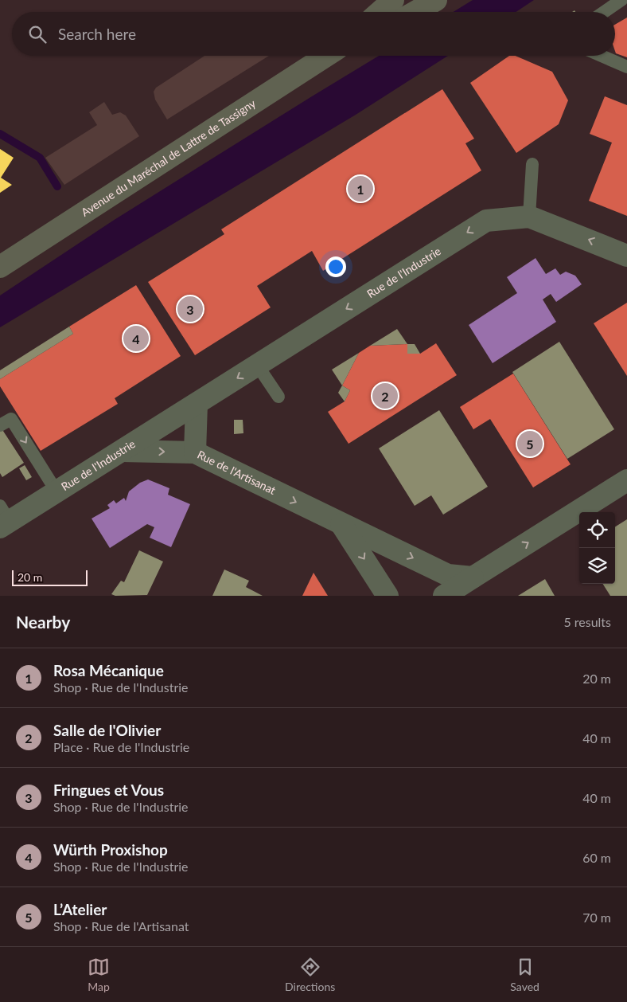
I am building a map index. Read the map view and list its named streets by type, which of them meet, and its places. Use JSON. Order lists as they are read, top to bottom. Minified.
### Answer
{"streets":{"main road":["Avenue du Maréchal de Lattre de Tassigny"],"street":["Rue de l'Industrie","Rue de l'Artisanat"]},"crossings":[["Rue de l'Industrie","Rue de l'Artisanat"]],"one_way":["Rue de l'Industrie","Rue de l'Artisanat"],"scale_bar":"20 m","page":{"search":"Search here","pins":["1","3","4","2","5"],"scale":"20 m","heading":["Nearby","5 results"],"list":[{"mark":"1","name":"Rosa Mécanique","note":"Shop · Rue de l'Industrie","value":"20 m"},{"mark":"2","name":"Salle de l'Olivier","note":"Place · Rue de l'Industrie","value":"40 m"},{"mark":"3","name":"Fringues et Vous","note":"Shop · Rue de l'Industrie","value":"40 m"},{"mark":"4","name":"Würth Proxishop","note":"Shop · Rue de l'Industrie","value":"60 m"},{"mark":"5","name":"L’Atelier","note":"Shop · Rue de l'Artisanat","value":"70 m"}],"nav":["Map","Directions","Saved"]}}
